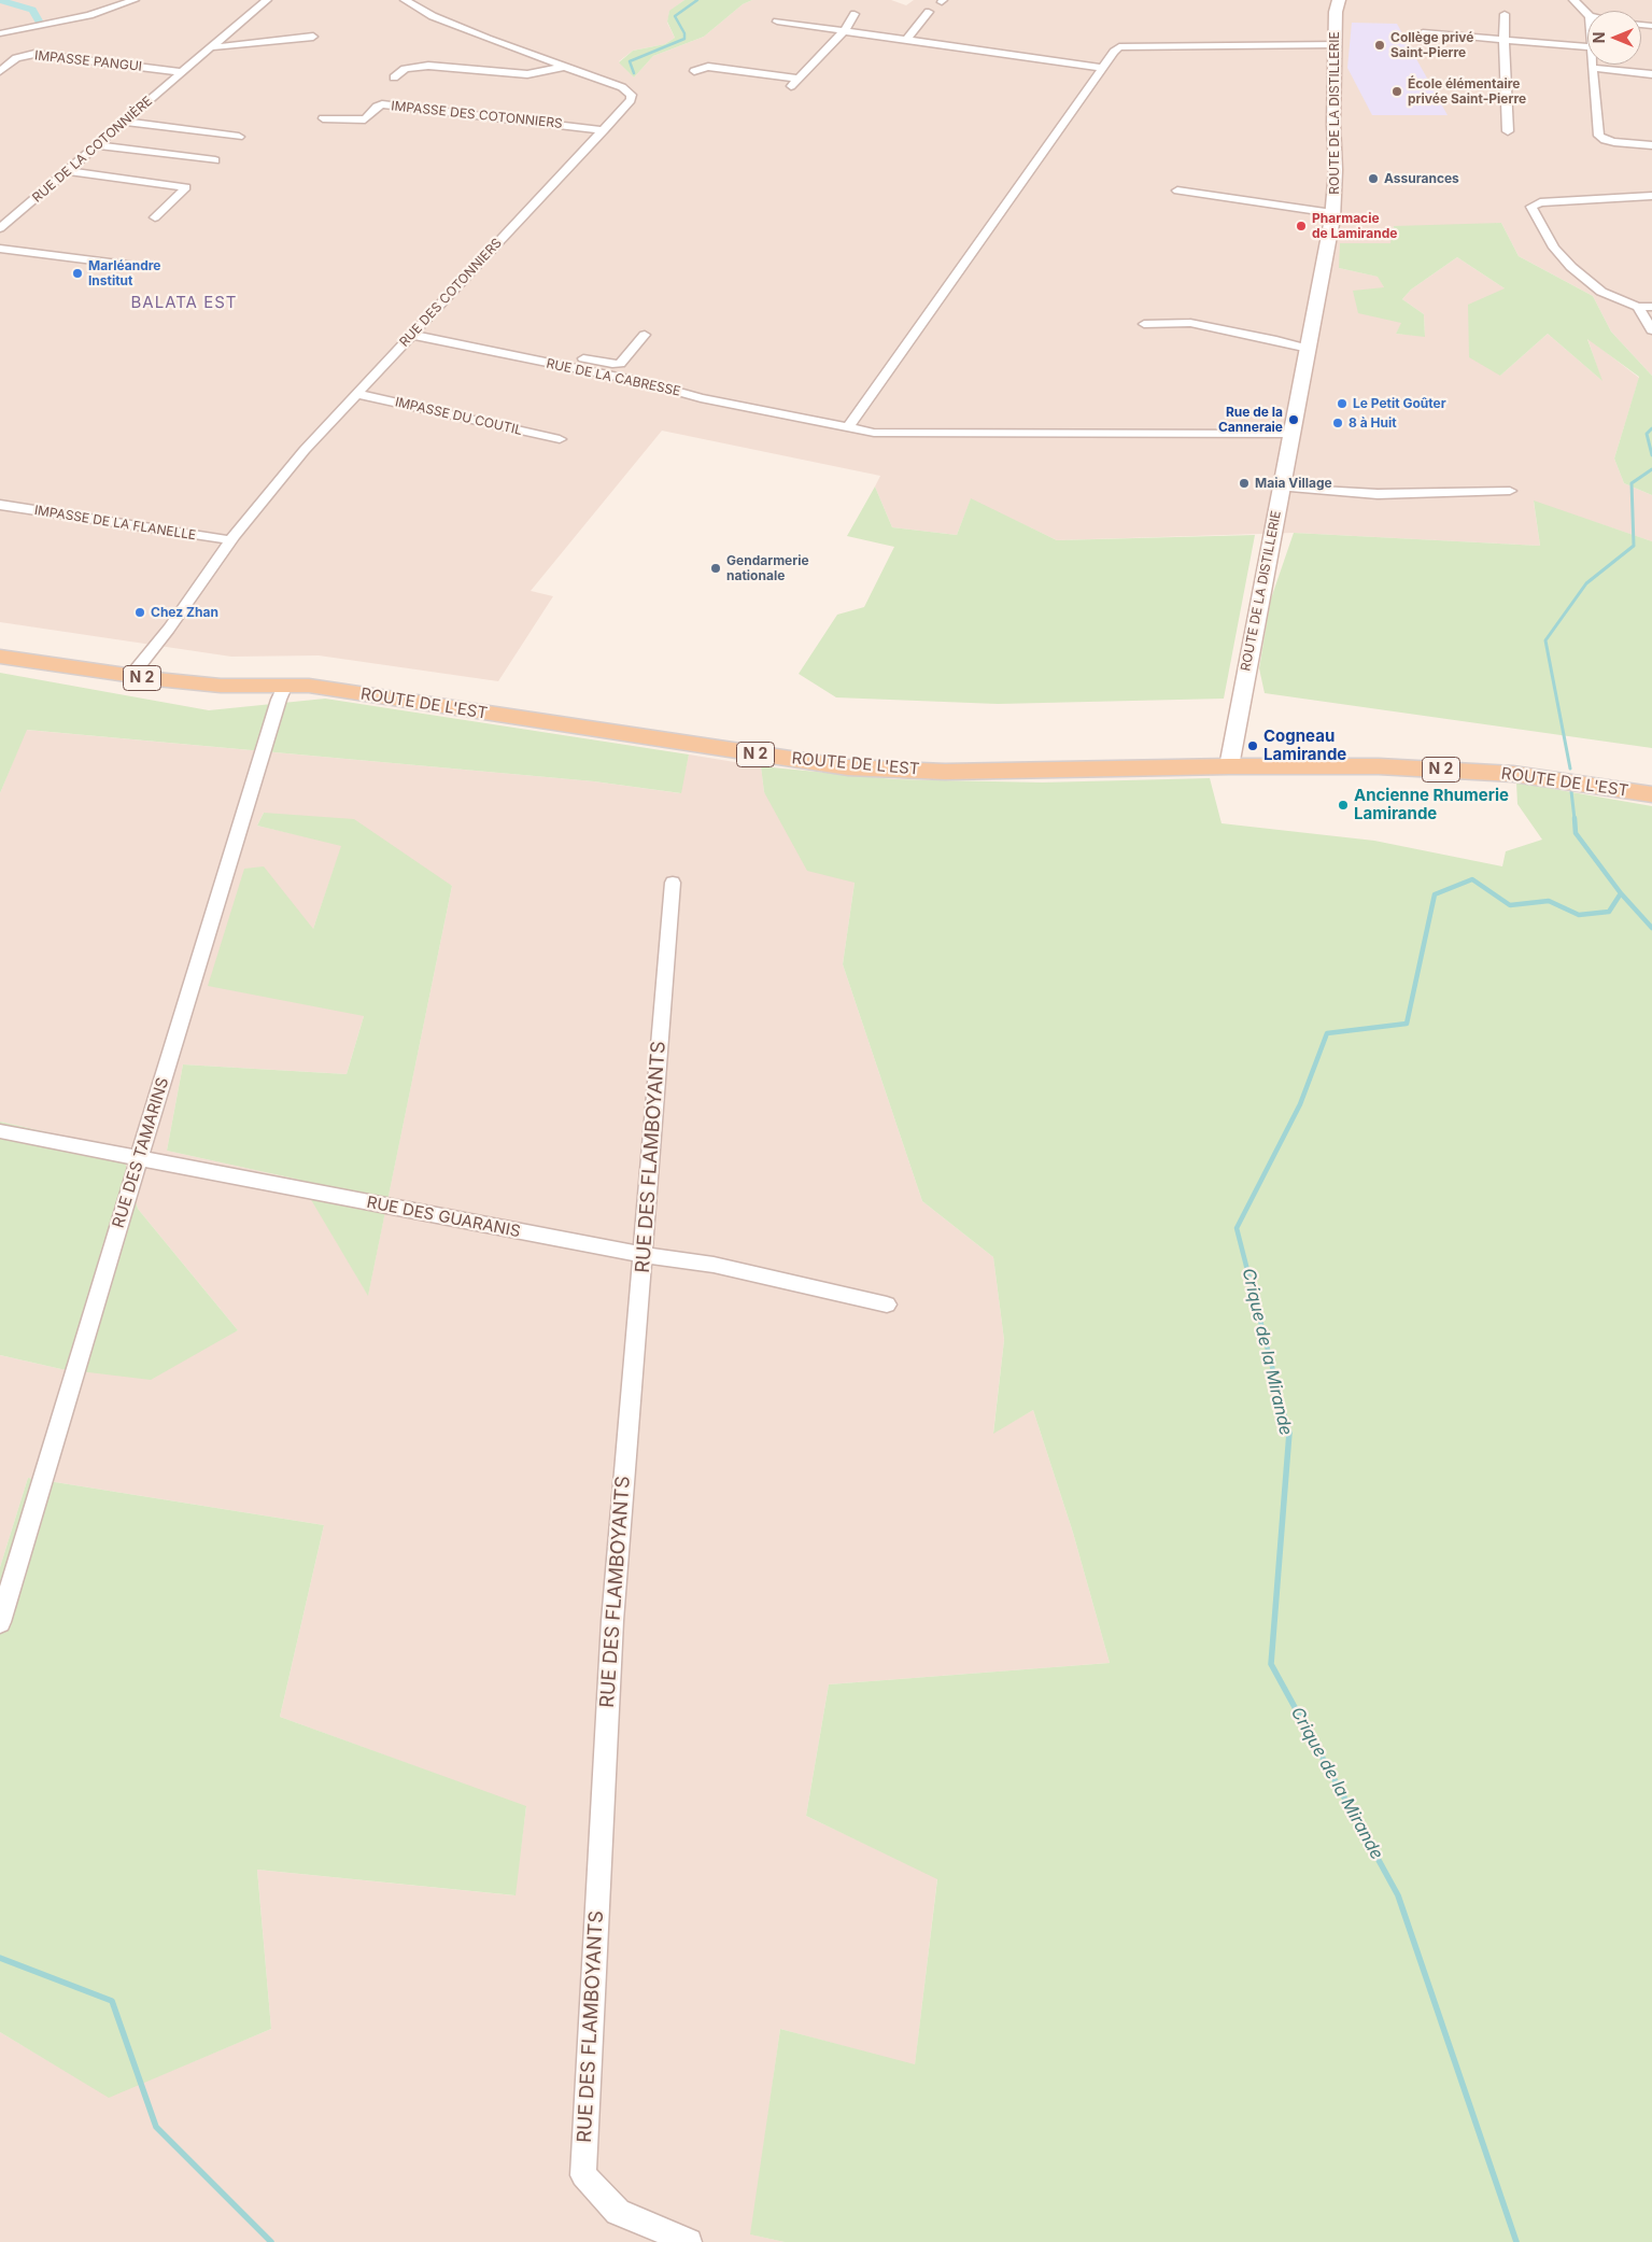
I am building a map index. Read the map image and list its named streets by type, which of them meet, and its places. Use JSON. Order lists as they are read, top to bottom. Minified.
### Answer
{"streets":{"main road":["N 2","ROUTE DE L'EST"],"street":["IMPASSE PANGUI","ROUTE DE LA DISTILLERIE","IMPASSE DES COTONNIERS","RUE DE LA COTONNIÈRE","RUE DES COTONNIERS","RUE DE LA CABRESSE","IMPASSE DU COUTIL","IMPASSE DE LA FLANELLE","RUE DES TAMARINS","RUE DES FLAMBOYANTS","RUE DES GUARANIS"]},"crossings":[["IMPASSE PANGUI","RUE DE LA COTONNIÈRE"],["ROUTE DE LA DISTILLERIE","ROUTE DE L'EST"],["IMPASSE DES COTONNIERS","RUE DES COTONNIERS"],["RUE DES COTONNIERS","RUE DE LA CABRESSE"],["RUE DES COTONNIERS","IMPASSE DU COUTIL"],["RUE DES COTONNIERS","IMPASSE DE LA FLANELLE"],["RUE DES COTONNIERS","ROUTE DE L'EST"],["ROUTE DE L'EST","RUE DES TAMARINS"],["RUE DES TAMARINS","RUE DES GUARANIS"],["RUE DES FLAMBOYANTS","RUE DES GUARANIS"]],"districts":["BALATA EST"],"water":["Crique de la Mirande"],"places":["Collège privé Saint-Pierre","École élémentaire privée Saint-Pierre","Assurances","Pharmacie de Lamirande","Marléandre Institut","Le Petit Goûter","Rue de la Canneraie","8 à Huit","Maia Village","Gendarmerie nationale","Chez Zhan","Cogneau Lamirande","Ancienne Rhumerie Lamirande"],"north":"left"}
